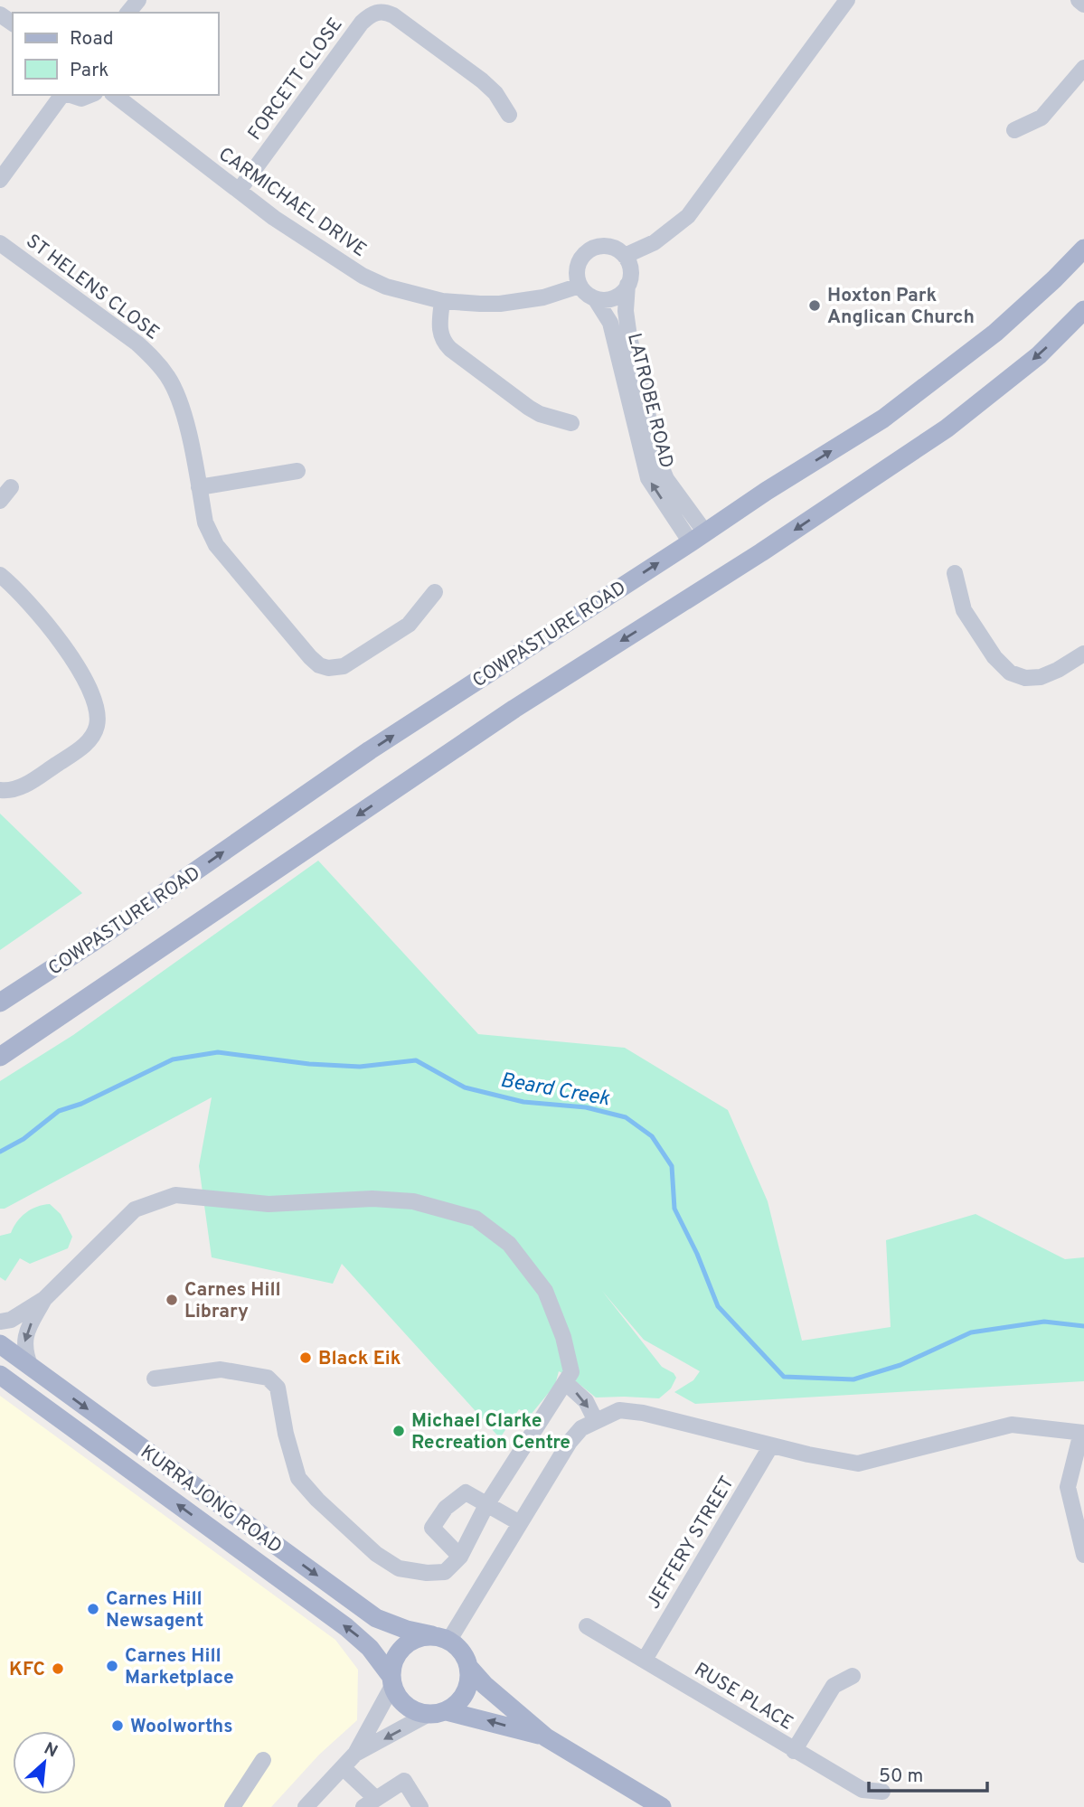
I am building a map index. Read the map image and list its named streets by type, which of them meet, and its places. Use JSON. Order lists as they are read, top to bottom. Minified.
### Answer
{"streets":{"main road":["COWPASTURE ROAD","KURRAJONG ROAD"],"street":["FORCETT CLOSE","CARMICHAEL DRIVE","ST HELENS CLOSE","LATROBE ROAD","JEFFERY STREET","RUSE PLACE"]},"crossings":[["FORCETT CLOSE","CARMICHAEL DRIVE"],["CARMICHAEL DRIVE","LATROBE ROAD"],["LATROBE ROAD","COWPASTURE ROAD"],["JEFFERY STREET","RUSE PLACE"]],"water":["Beard Creek"],"places":["Hoxton Park Anglican Church","Carnes Hill Library","Black Eik","Michael Clarke Recreation Centre","Carnes Hill Newsagent","Carnes Hill Marketplace","KFC","Woolworths"],"legend":["Road","Park"],"scale_bar":"50 m","north":"top right"}
